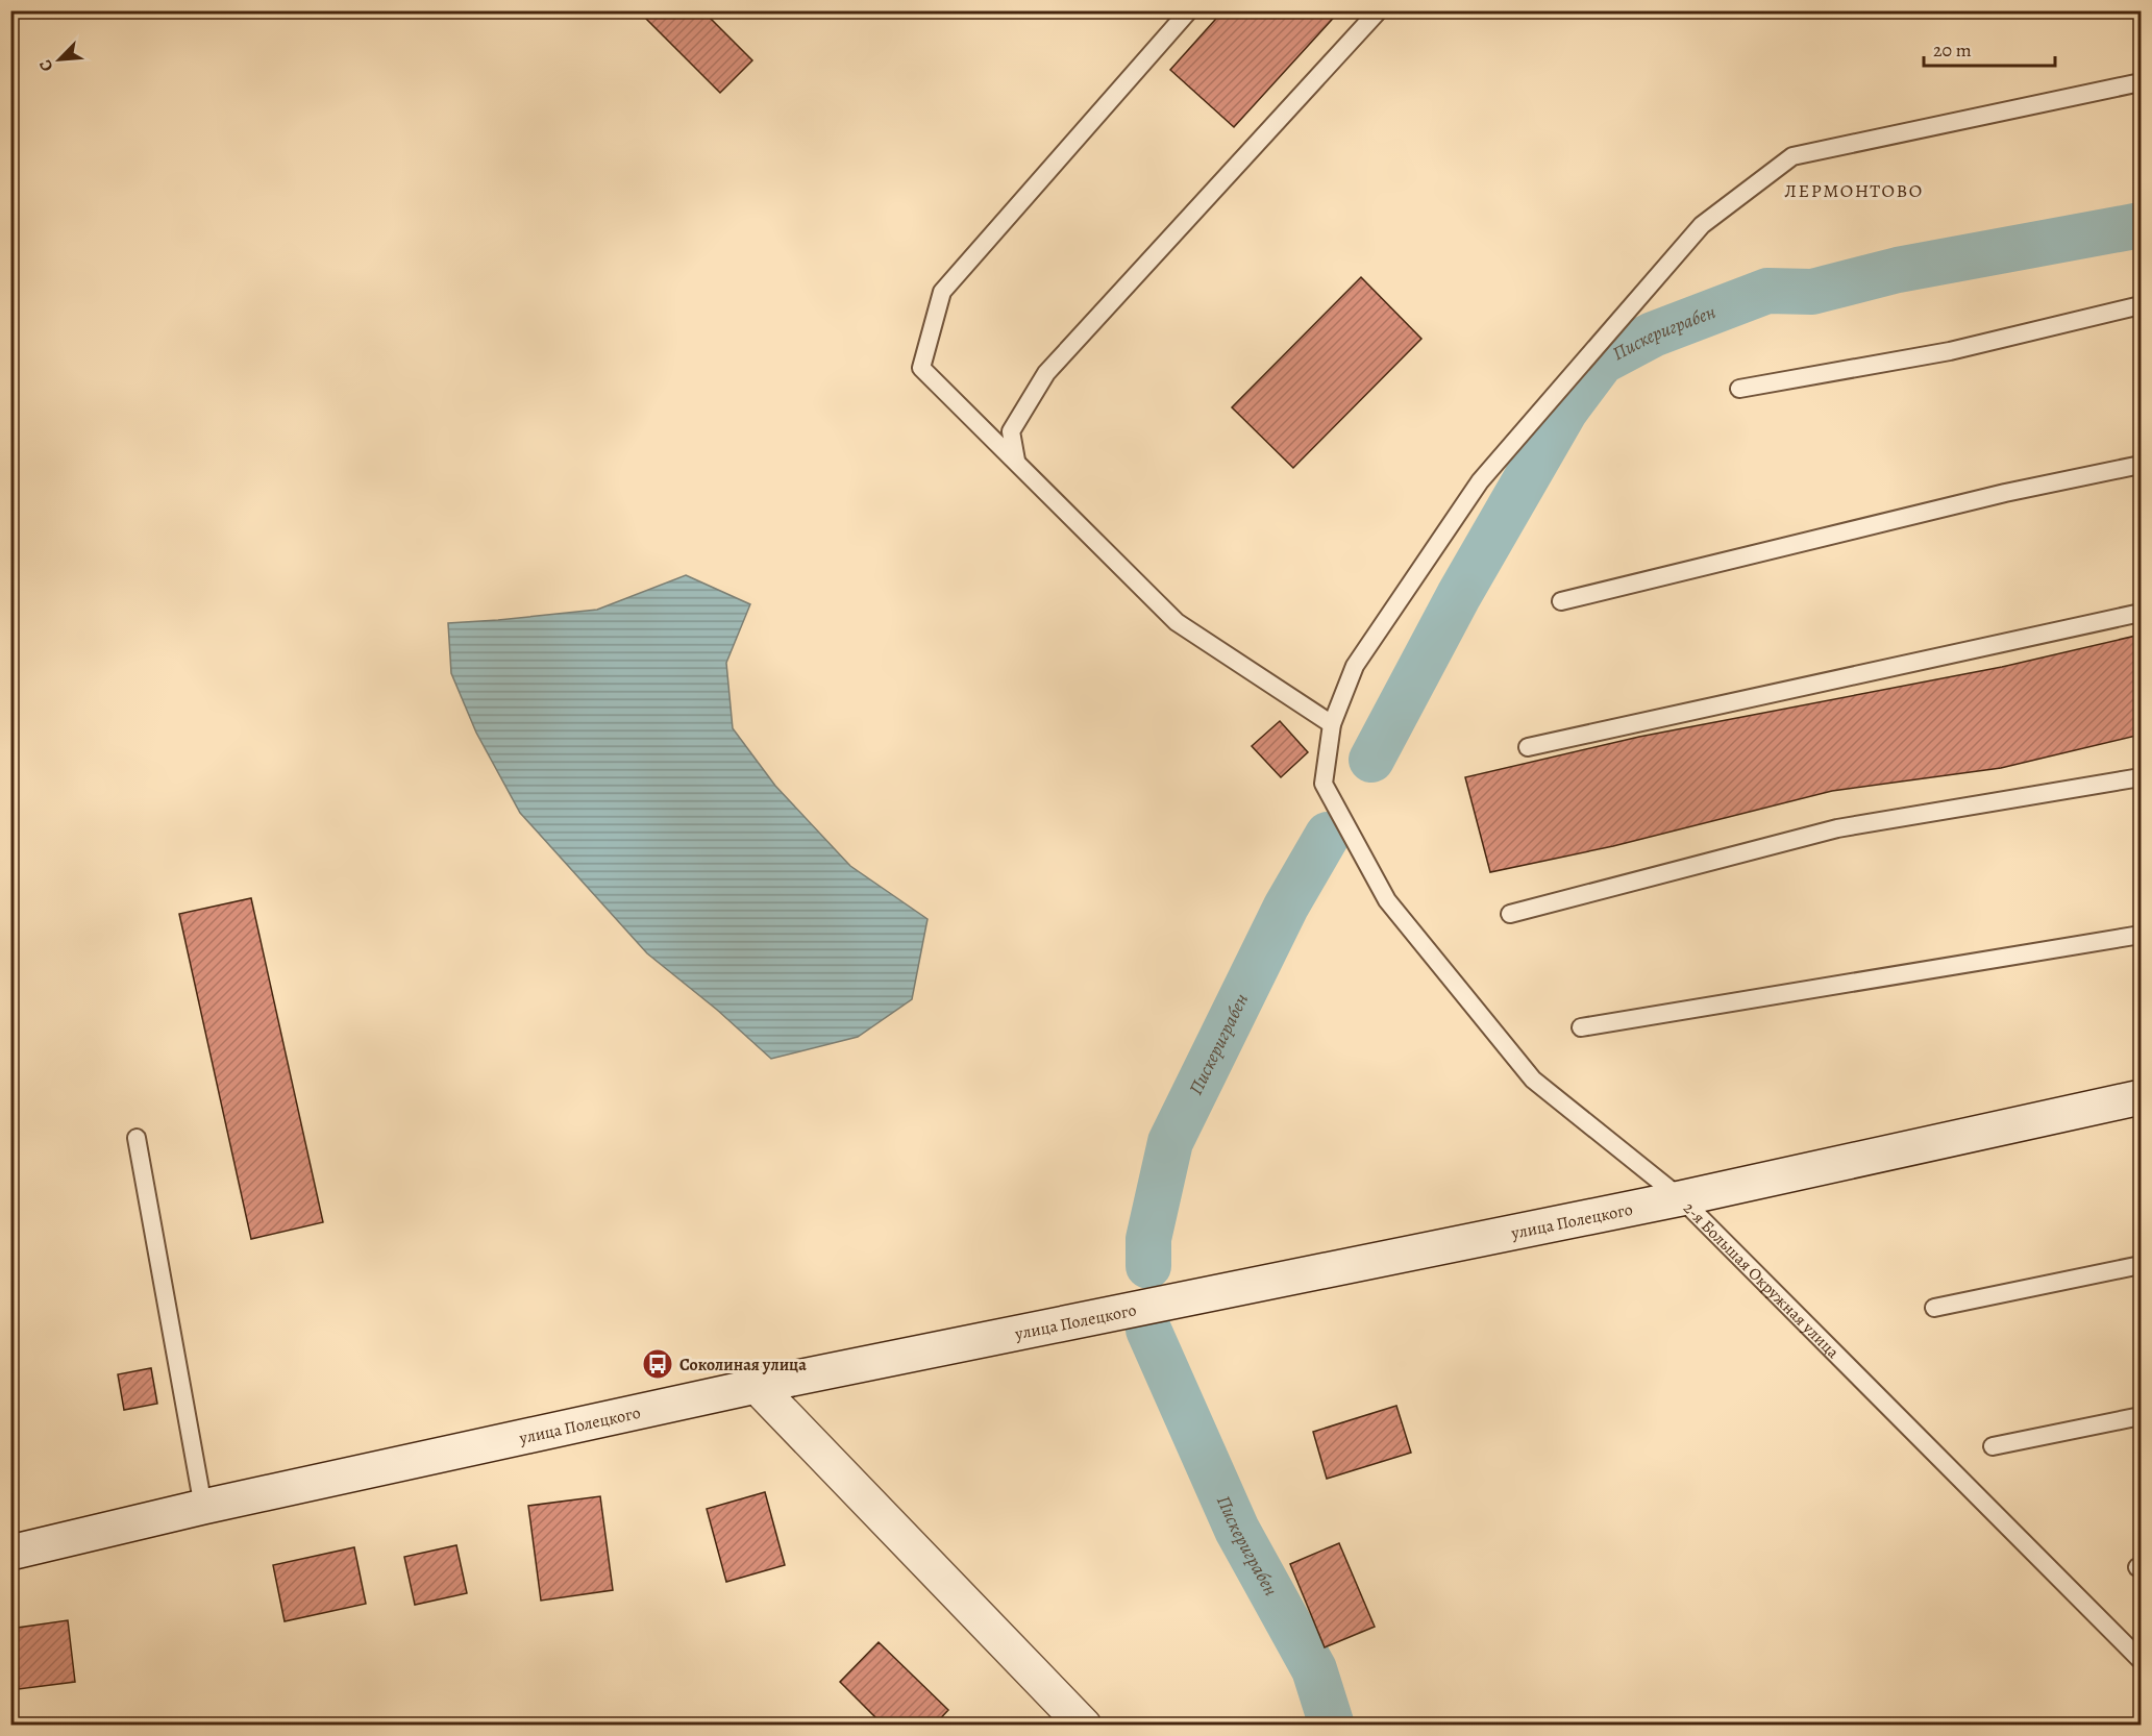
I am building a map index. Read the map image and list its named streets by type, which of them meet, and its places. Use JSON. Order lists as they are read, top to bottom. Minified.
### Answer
{"streets":{"street":["улица Полецкого"],"lane":["2-я Большая Окружная улица"]},"crossings":[["улица Полецкого","2-я Большая Окружная улица"]],"districts":["ЛЕРМОНТОВО"],"water":["Пискериграбен"],"places":{"bus stop":["Соколиная улица"]},"scale_bar":"20 m","north":"bottom left"}
